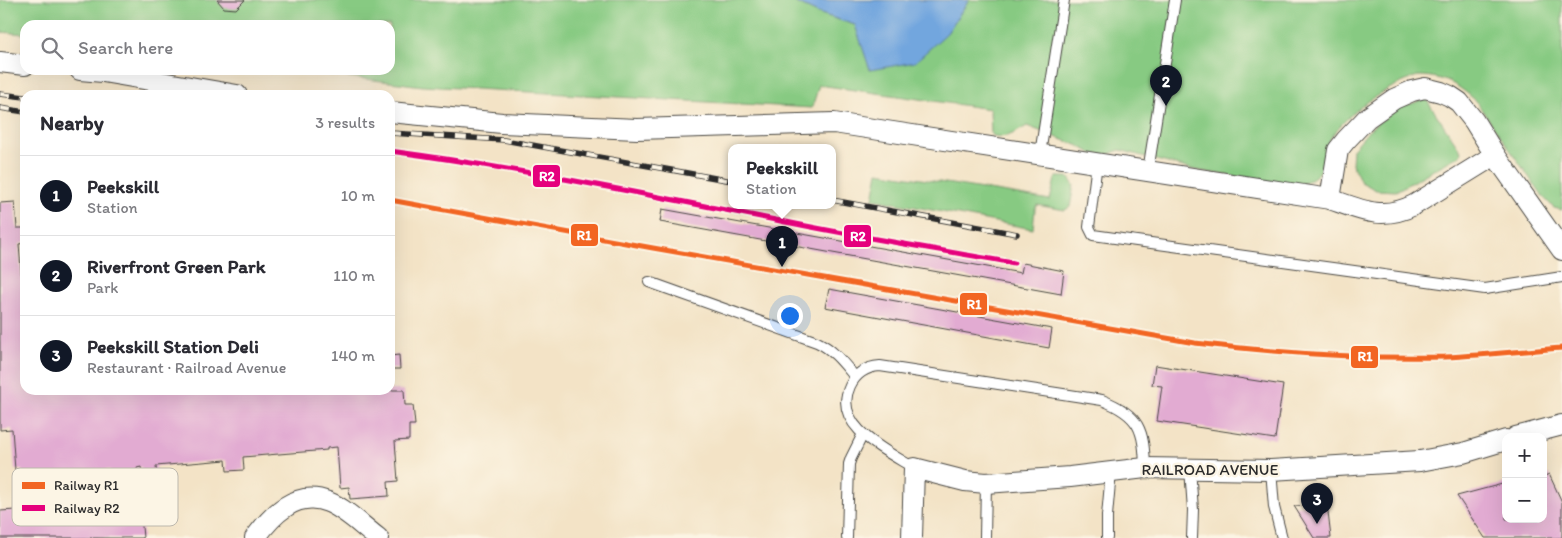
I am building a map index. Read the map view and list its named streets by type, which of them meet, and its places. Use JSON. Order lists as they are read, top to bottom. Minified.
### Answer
{"streets":{"street":["RAILROAD AVENUE"]},"lines":["rail line R2","rail line R1"],"legend":["Railway R1","Railway R2"],"page":{"search":"Search here","pins":["2","1","3"],"heading":["Nearby","3 results"],"popup":["Peekskill","Station"],"list":[{"mark":"1","name":"Peekskill","note":"Station","value":"10 m"},{"mark":"2","name":"Riverfront Green Park","note":"Park","value":"110 m"},{"mark":"3","name":"Peekskill Station Deli","note":"Restaurant · Railroad Avenue","value":"140 m"}],"map_buttons":["+","−"]}}
